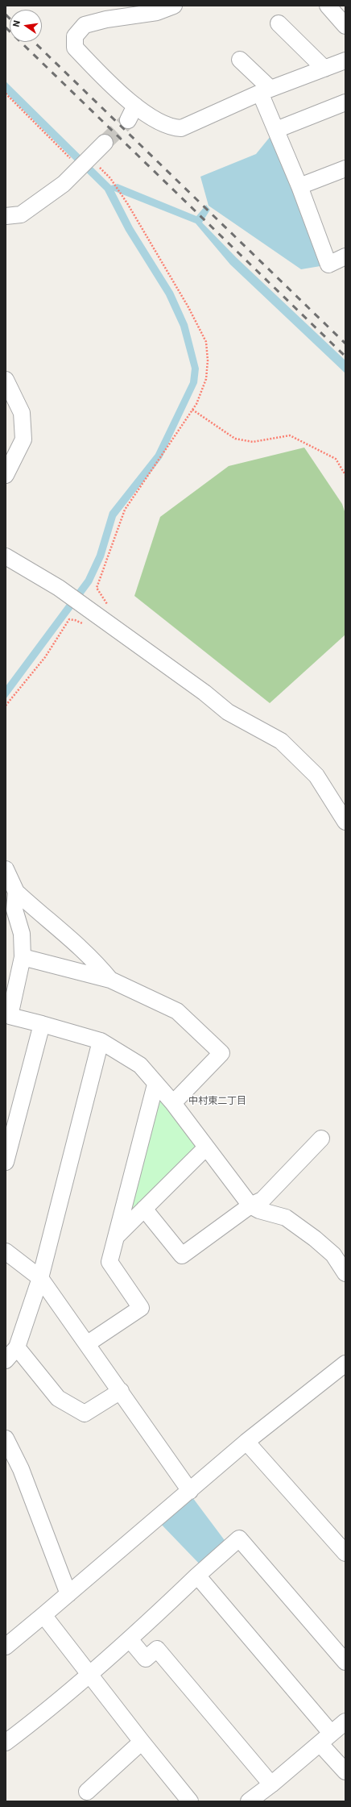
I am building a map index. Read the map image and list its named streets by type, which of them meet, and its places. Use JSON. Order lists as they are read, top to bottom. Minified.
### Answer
{"districts":["中村東二丁目"],"north":"left"}
